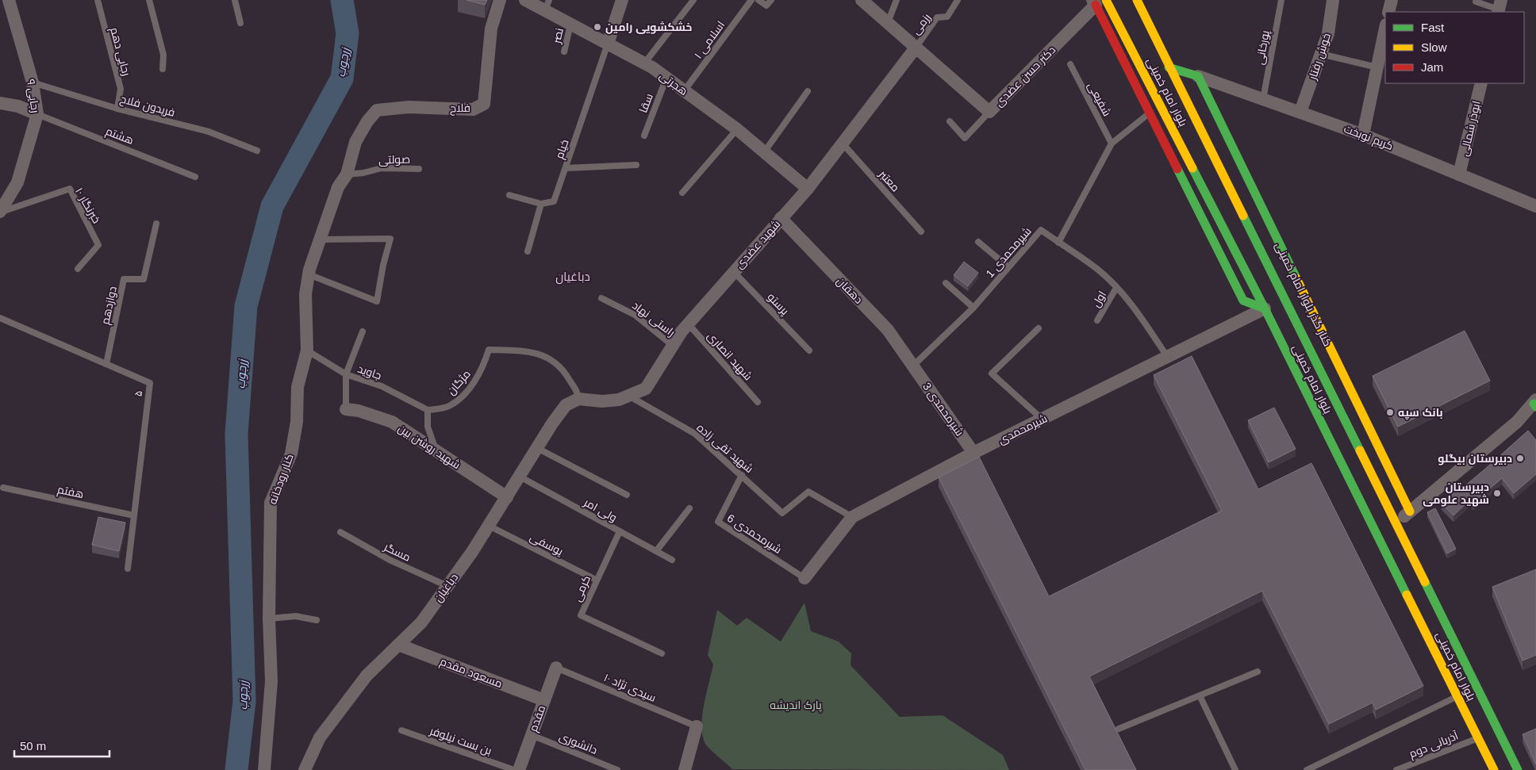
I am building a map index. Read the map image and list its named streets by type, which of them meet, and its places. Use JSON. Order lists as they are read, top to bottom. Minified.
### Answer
{"streets":{"main road":["بلوار امام خمینی","کنار گذر بلوار امام خمینی"],"street":["خوش رفتار","دکتر حسن عضدی","هجرتی","رجایی ۹","فلاح","ابوذر شمالی","کریم نوبخت","شهید عضدی","دهقان","شیرمحمدی 3","شیرمحمدی","شهید روشن بین","کنار رودخانه","دباغیان","مسعود مقدم","مقدم"],"lane":["رزمی","نصر","اسلامی ۱","پورخانی","رجایی دهم","شفیعی","سقا","فریدون فلاح","هشتم","خیام","صولتی","معتبر","خبرنگار ۱۰","شیرمحمدی 1","اول","پرستو","دوازدهم","راستی نهاد","شهید انصاری","جاوید","مژگان","۵","شهید تقی زاده","هفتم","ولی امر","شیرمحمدی 6","یوسفی","مسگر","کرمی","سیدی نژاد ۱۰","بن بست نیلوفر","دانشوری","آذربانی دوم"]},"crossings":[["رزمی","دکتر حسن عضدی"],["رزمی","شهید عضدی"],["نصر","هجرتی"],["اسلامی ۱","هجرتی"],["پورخانی","کریم نوبخت"],["رجایی دهم","فریدون فلاح"],["خوش رفتار","کریم نوبخت"],["دکتر حسن عضدی","بلوار امام خمینی"],["دکتر حسن عضدی","شهید عضدی"],["هجرتی","سقا"],["هجرتی","خیام"],["هجرتی","شهید عضدی"],["بلوار امام خمینی","شیرمحمدی"],["بلوار امام خمینی","آذربانی دوم"],["رجایی ۹","فریدون فلاح"],["رجایی ۹","هشتم"],["رجایی ۹","خبرنگار ۱۰"],["فلاح","کنار رودخانه"],["ابوذر شمالی","کریم نوبخت"],["کریم نوبخت","کنار گذر بلوار امام خمینی"],["صولتی","کنار رودخانه"],["معتبر","شهید عضدی"],["شهید عضدی","دهقان"],["شهید عضدی","پرستو"],["شهید عضدی","راستی نهاد"],["شهید عضدی","شهید انصاری"],["شهید عضدی","مژگان"],["شهید عضدی","شهید تقی زاده"],["شهید عضدی","دباغیان"],["شیرمحمدی 1","دهقان"],["شیرمحمدی 1","اول"],["شیرمحمدی 1","شیرمحمدی 3"],["شیرمحمدی 1","شیرمحمدی"],["دهقان","شیرمحمدی 3"],["دوازدهم","۵"],["جاوید","مژگان"],["جاوید","کنار رودخانه"],["مژگان","دباغیان"],["۵","هفتم"],["شیرمحمدی 3","شیرمحمدی"],["شیرمحمدی","شهید تقی زاده"],["شیرمحمدی","شیرمحمدی 6"],["شهید روشن بین","دباغیان"],["شهید تقی زاده","شیرمحمدی 6"],["ولی امر","دباغیان"],["ولی امر","کرمی"],["یوسفی","دباغیان"],["یوسفی","کرمی"],["مسگر","دباغیان"],["دباغیان","مسعود مقدم"],["مسعود مقدم","مقدم"],["سیدی نژاد ۱۰","مقدم"],["مقدم","دانشوری"]],"districts":["دباغیان"],"water":["زرجوب"],"parks":["پارک اندیشه"],"places":["خشکشویی رامین","بانک سپه","دبیرستان بیگلو","دبیرستان شهید علومی"],"legend":["Fast","Slow","Jam"],"scale_bar":"50 m"}
